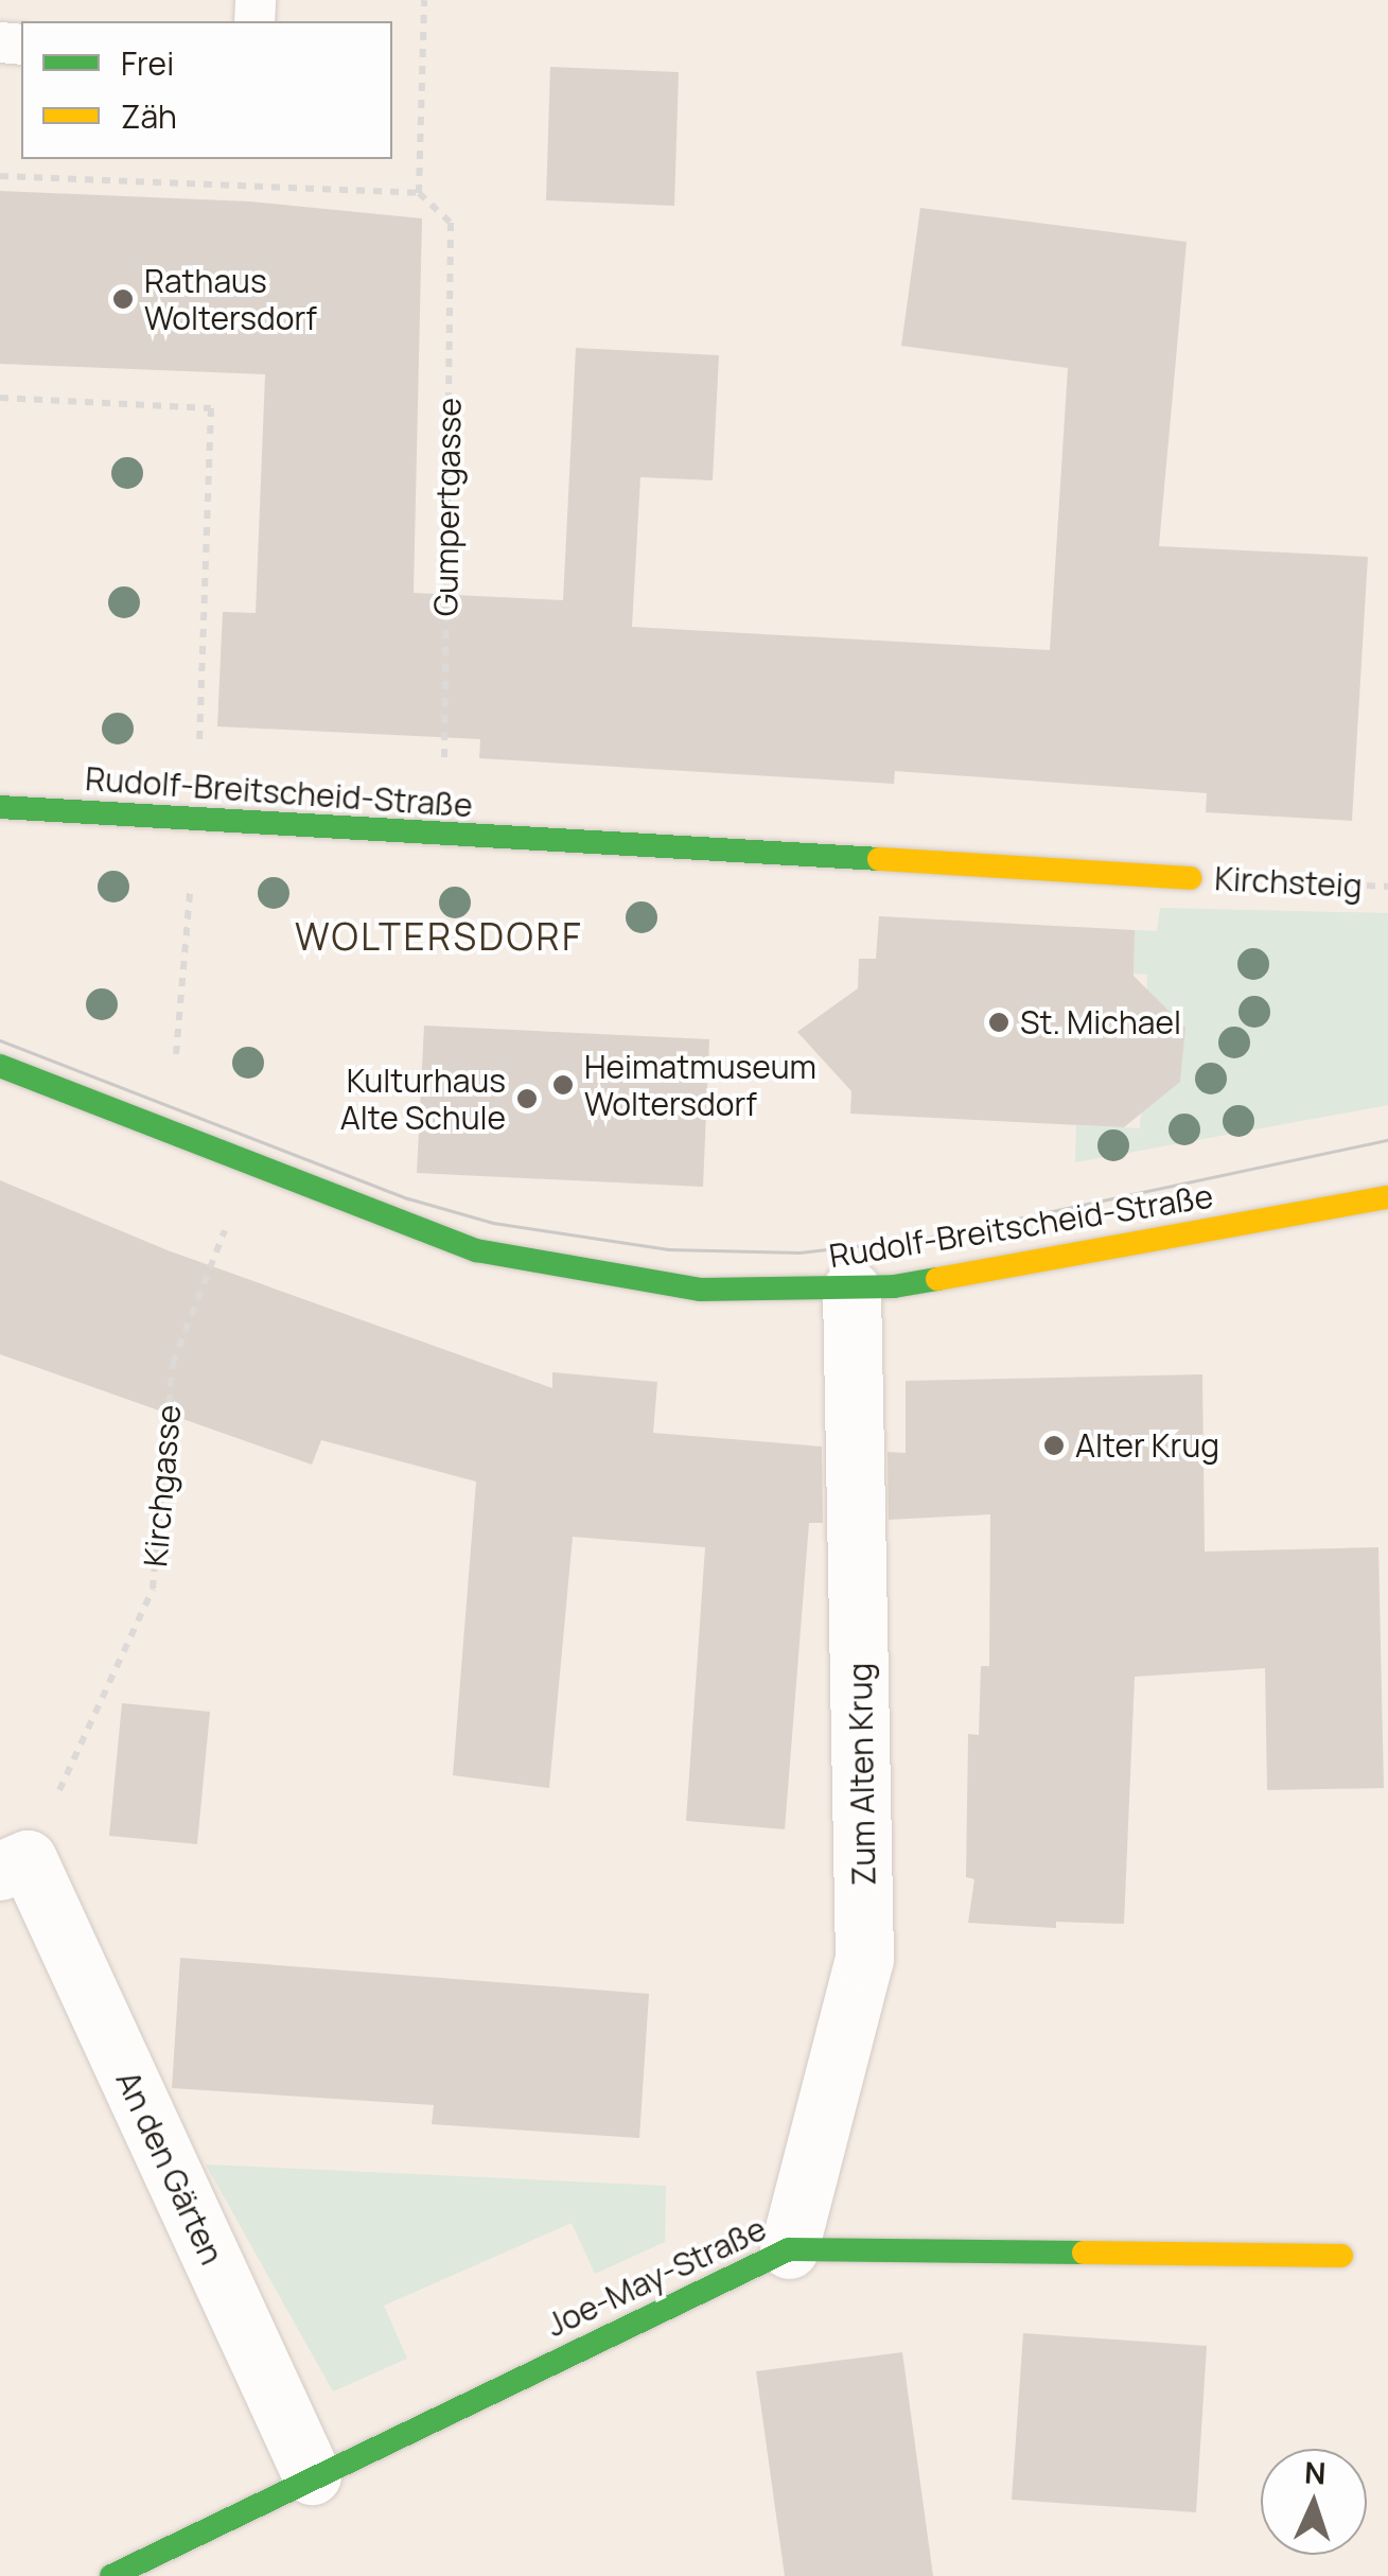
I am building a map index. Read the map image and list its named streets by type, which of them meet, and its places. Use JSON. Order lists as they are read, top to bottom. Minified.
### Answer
{"streets":{"street":["Rudolf-Breitscheid-Straße","Zum Alten Krug","An den Gärten","Joe-May-Straße"],"path":["Gumpertgasse","Kirchsteig","Kirchgasse"]},"crossings":[["Gumpertgasse","Rudolf-Breitscheid-Straße"],["Rudolf-Breitscheid-Straße","Kirchsteig"],["Rudolf-Breitscheid-Straße","Zum Alten Krug"],["Kirchgasse","An den Gärten"],["Zum Alten Krug","Joe-May-Straße"],["An den Gärten","Joe-May-Straße"]],"districts":["WOLTERSDORF"],"places":["Rathaus Woltersdorf","St. Michael","Heimatmuseum Woltersdorf","Kulturhaus Alte Schule","Alter Krug"],"legend":["Frei","Zäh"],"north":"top"}
